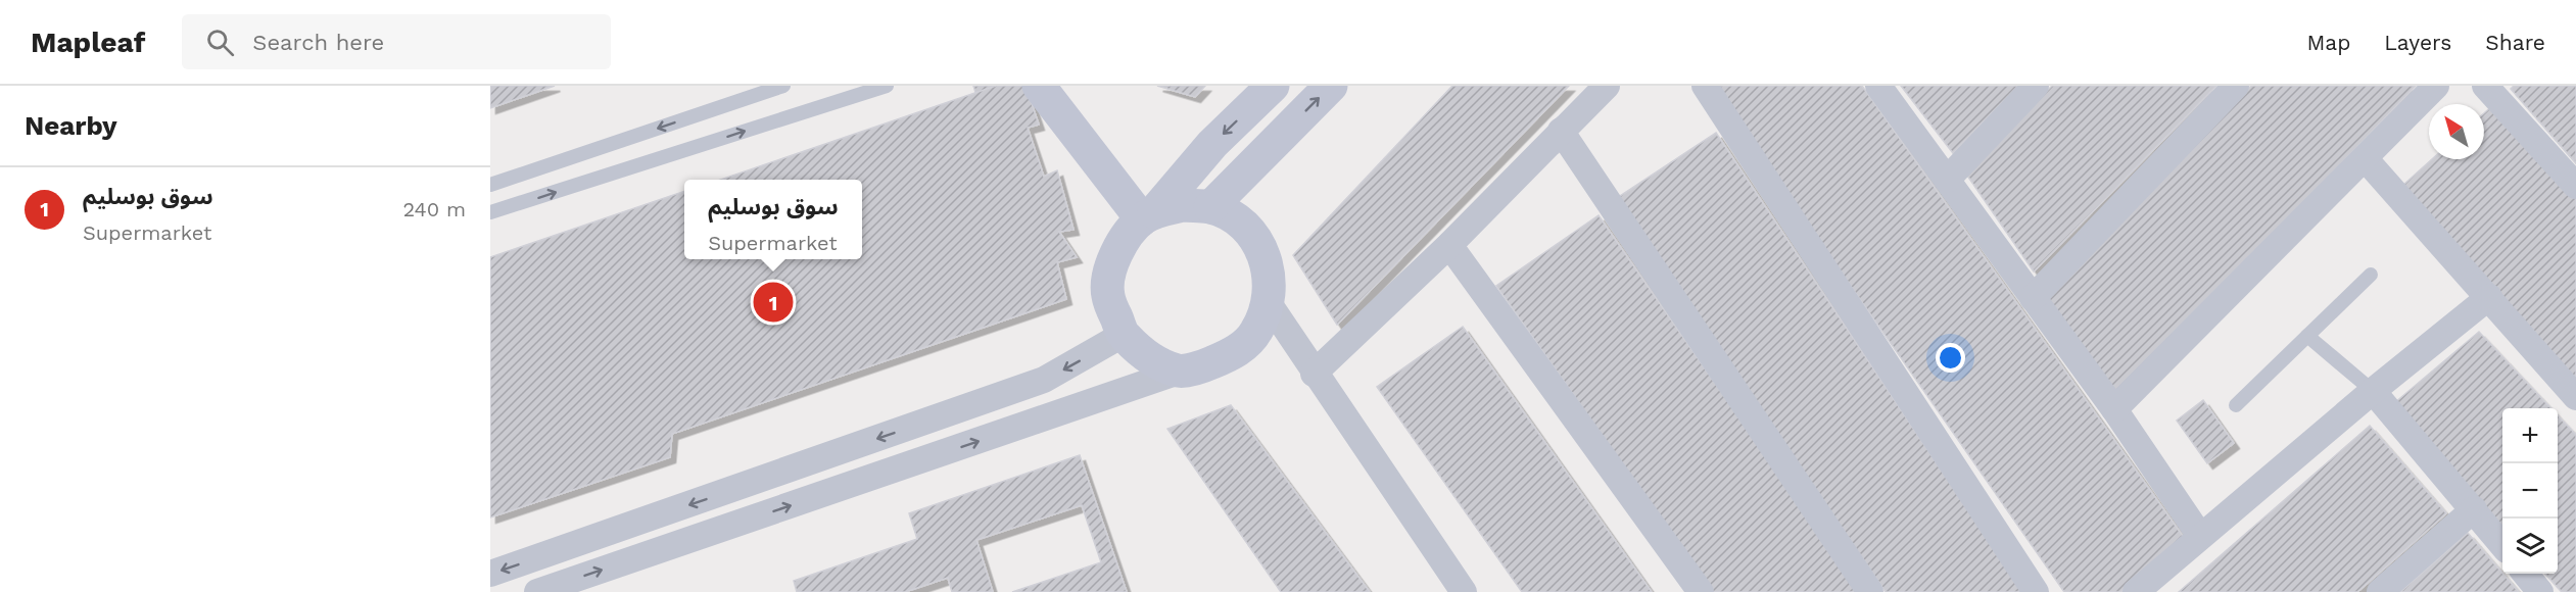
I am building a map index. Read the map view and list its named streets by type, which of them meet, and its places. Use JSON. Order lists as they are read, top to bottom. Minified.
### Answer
{"north":"top left","page":{"header":"Mapleaf","search":"Search here","nav":["Map","Layers","Share"],"heading":"Nearby","list":[{"mark":"1","name":"سوق بوسليم","note":"Supermarket","value":"240 m"}],"popup":["سوق بوسليم","Supermarket"],"pins":"1","map_buttons":["+","−"]}}
